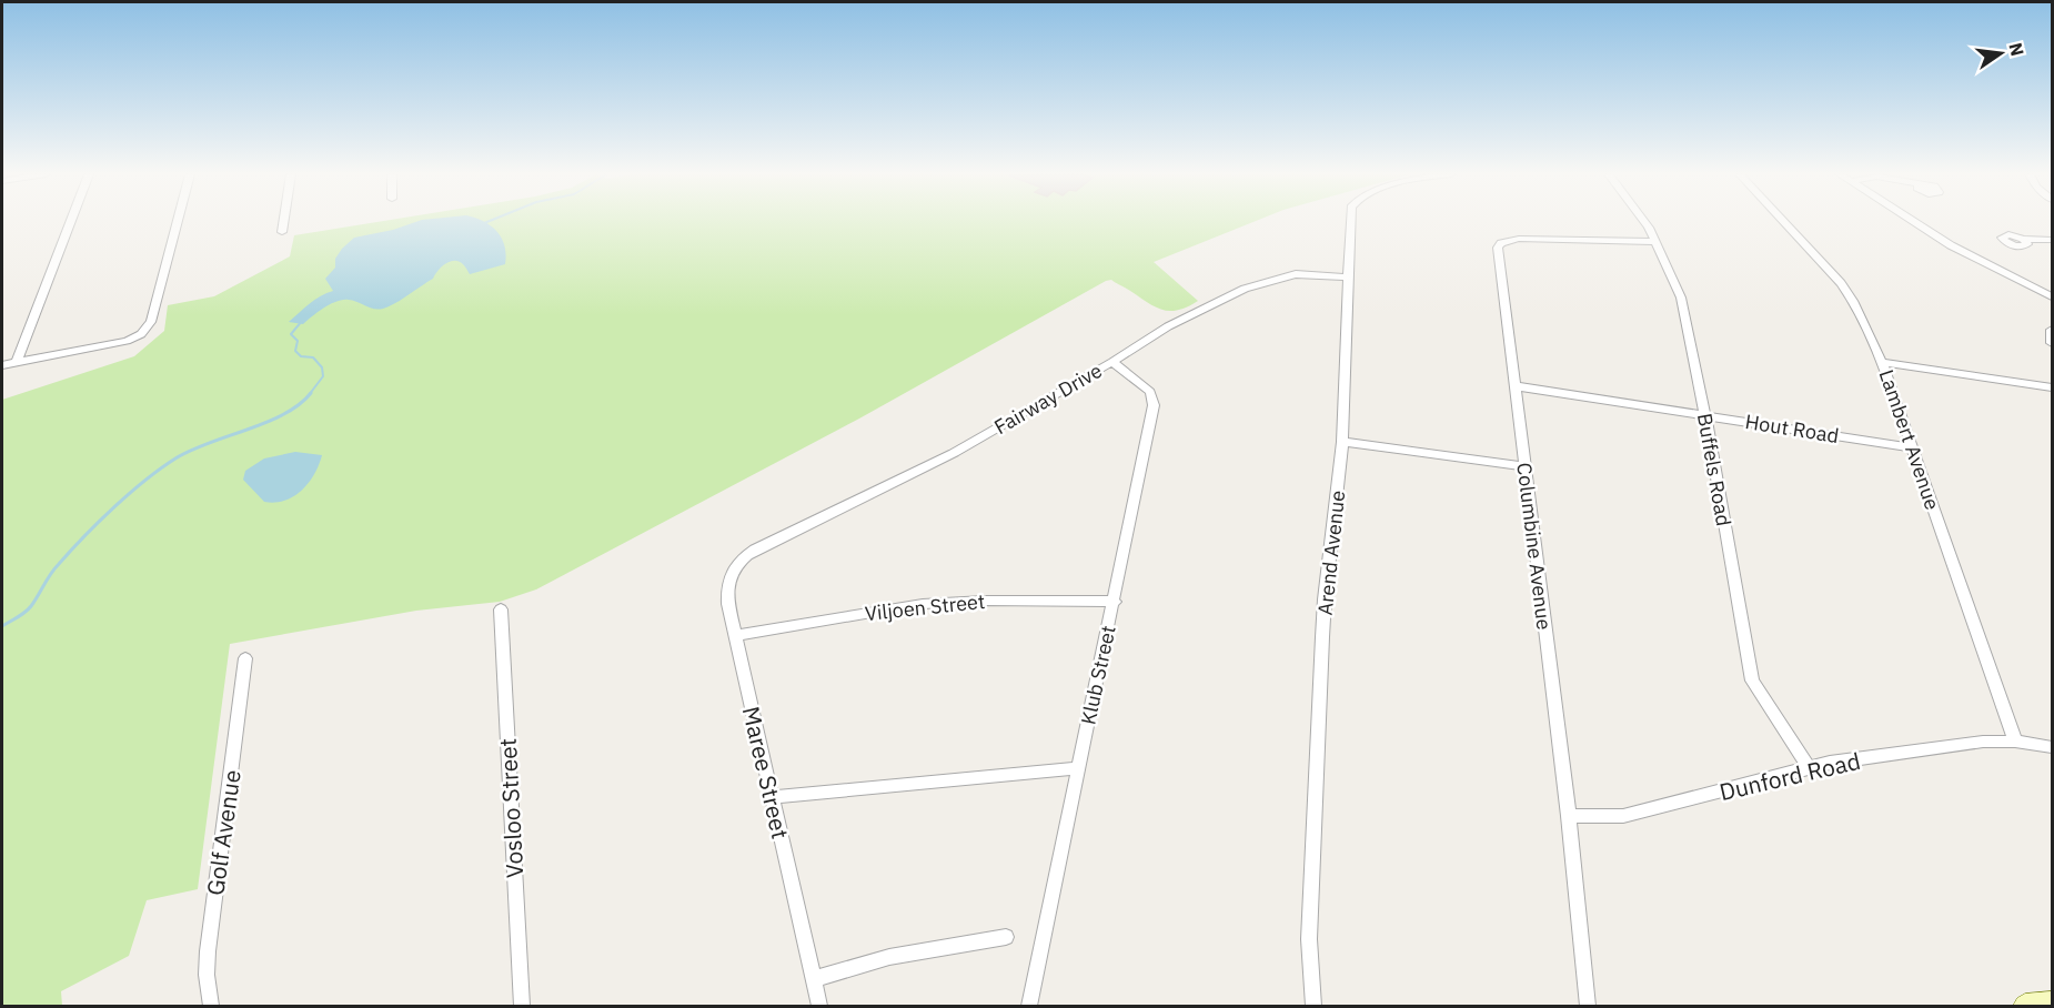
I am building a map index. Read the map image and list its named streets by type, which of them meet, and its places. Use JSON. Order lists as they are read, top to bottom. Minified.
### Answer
{"streets":{"street":["Fairway Drive","Hout Road","Lambert Avenue","Buffels Road","Columbine Avenue","Arend Avenue","Viljoen Street","Klub Street","Maree Street","Dunford Road","Vosloo Street","Golf Avenue"]},"crossings":[["Fairway Drive","Arend Avenue"],["Fairway Drive","Klub Street"],["Fairway Drive","Maree Street"],["Hout Road","Lambert Avenue"],["Hout Road","Buffels Road"],["Hout Road","Columbine Avenue"],["Lambert Avenue","Dunford Road"],["Buffels Road","Columbine Avenue"],["Buffels Road","Dunford Road"],["Columbine Avenue","Dunford Road"],["Viljoen Street","Klub Street"],["Viljoen Street","Maree Street"]],"north":"right"}
